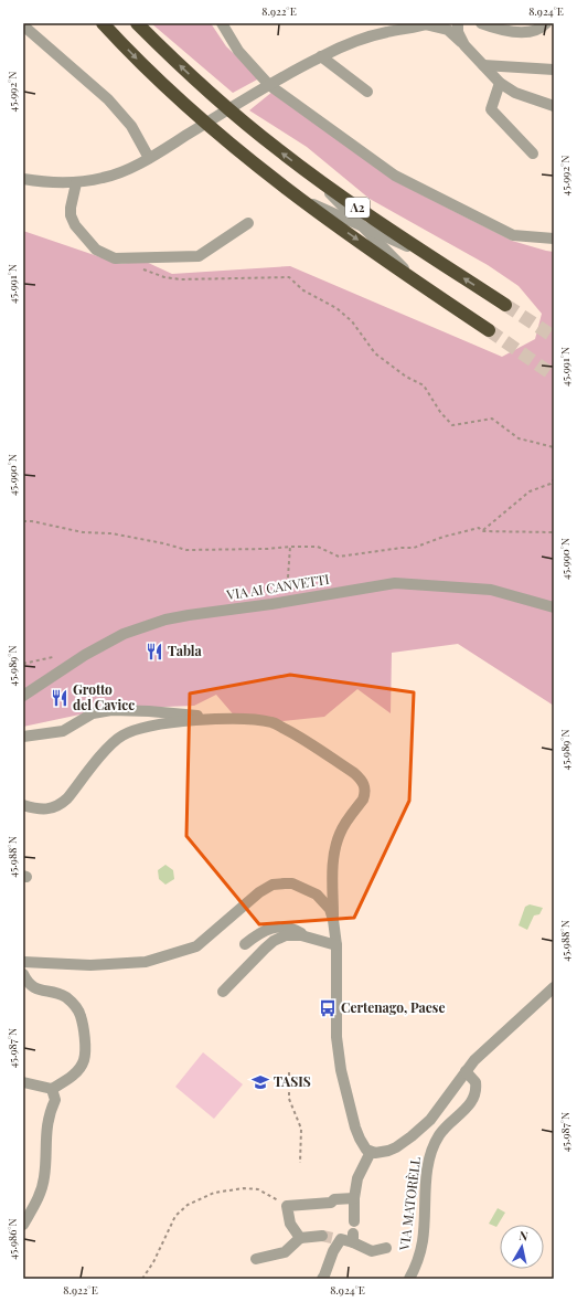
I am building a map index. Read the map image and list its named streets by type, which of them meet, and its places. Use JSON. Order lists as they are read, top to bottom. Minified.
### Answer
{"streets":{"highway":["A2"],"street":["VIA AI CANVETTI","VIA MATORÈLL"]},"places":{"restaurant":["Tabla","Grotto del Cavicc"],"bus stop":["Certenago, Paese"],"school or university":["TASIS"]},"north":"top","coordinates":["8.922°E","8.924°E","45.992°N","45.991°N","45.990°N","45.989°N","45.988°N","45.987°N","45.986°N"]}
